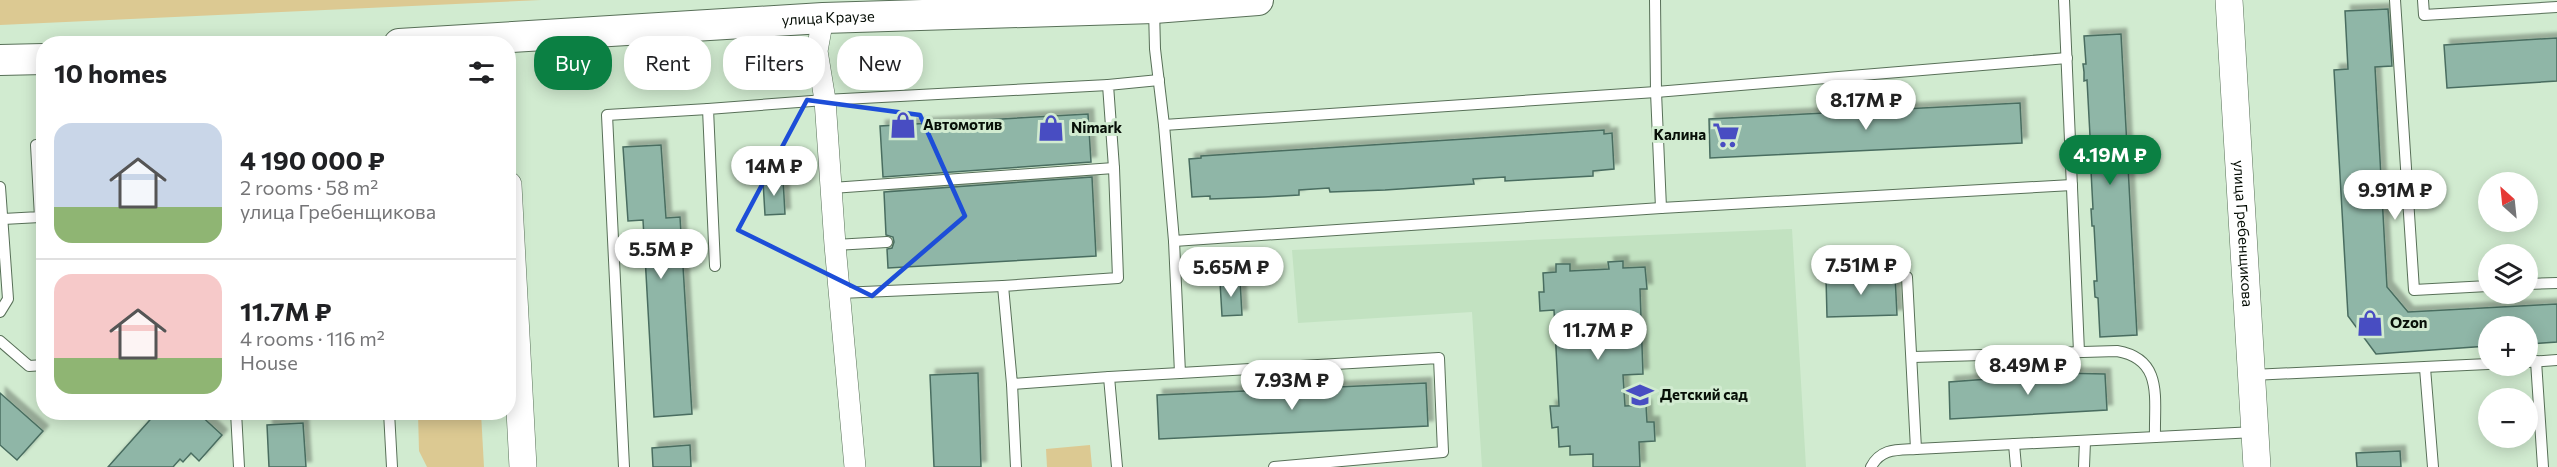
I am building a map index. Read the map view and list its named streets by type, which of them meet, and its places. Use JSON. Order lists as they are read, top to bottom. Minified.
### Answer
{"streets":{"main road":["улица Краузе"],"street":["улица Гребенщикова"]},"places":{"shop":["Автомотив","Nimark","Ozon"],"supermarket":["Калина"],"school or university":["Детский сад"]},"north":"top left","page":{"chip":["Buy","Rent","Filters","New"],"heading":"10 homes","price":["8.17M ₽","4.19M ₽","14M ₽","9.91M ₽","5.5M ₽","7.51M ₽","5.65M ₽","11.7M ₽","8.49M ₽","7.93M ₽"],"list":[{"name":"4 190 000 ₽","note":"2 rooms · 58 m² · улица Гребенщикова"},{"name":"11.7M ₽","note":"4 rooms · 116 m² · House"}],"map_buttons":["+","−"]}}
